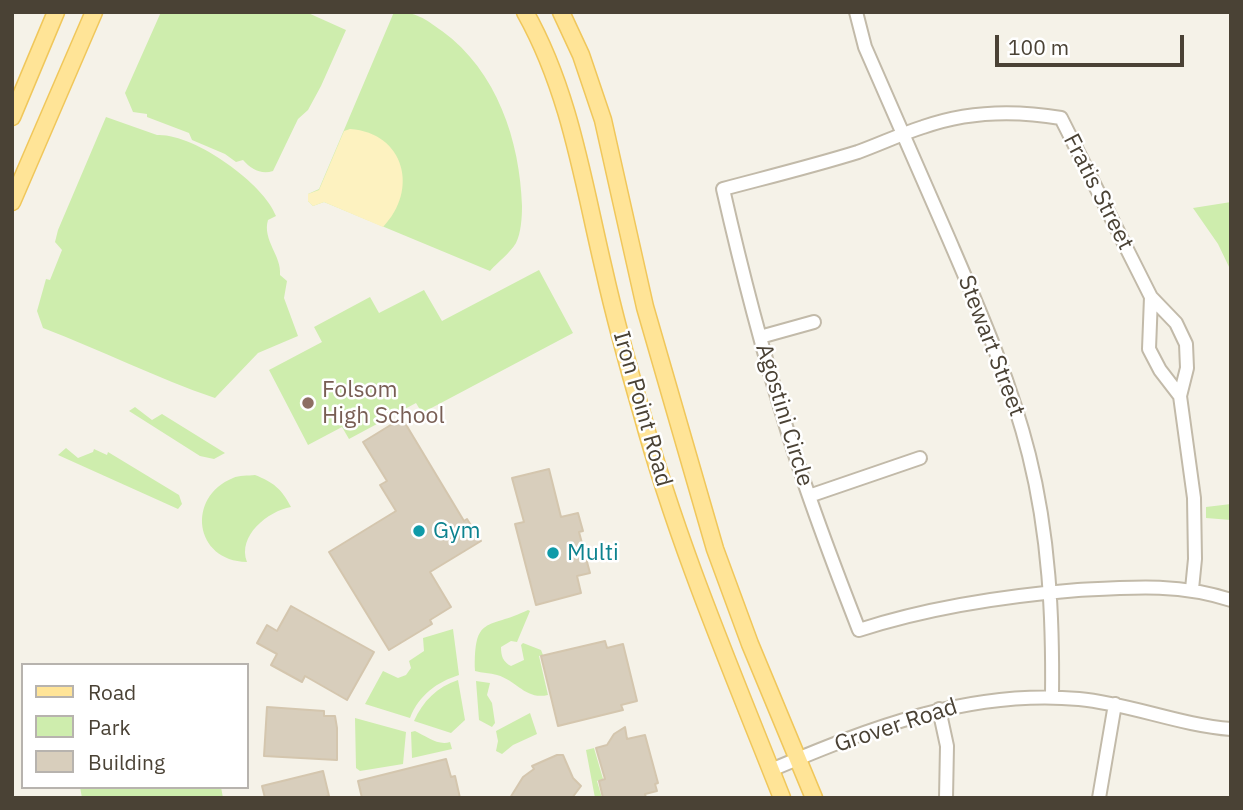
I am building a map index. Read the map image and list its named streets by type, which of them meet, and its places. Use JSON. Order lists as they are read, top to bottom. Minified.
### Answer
{"streets":{"main road":["Iron Point Road"],"street":["Fratis Street","Stewart Street","Agostini Circle","Grover Road"]},"crossings":[["Fratis Street","Stewart Street"],["Fratis Street","Agostini Circle"],["Stewart Street","Agostini Circle"],["Stewart Street","Grover Road"],["Iron Point Road","Grover Road"]],"places":["Folsom High School","Gym","Multi"],"legend":["Road","Park","Building"],"scale_bar":"100 m"}
